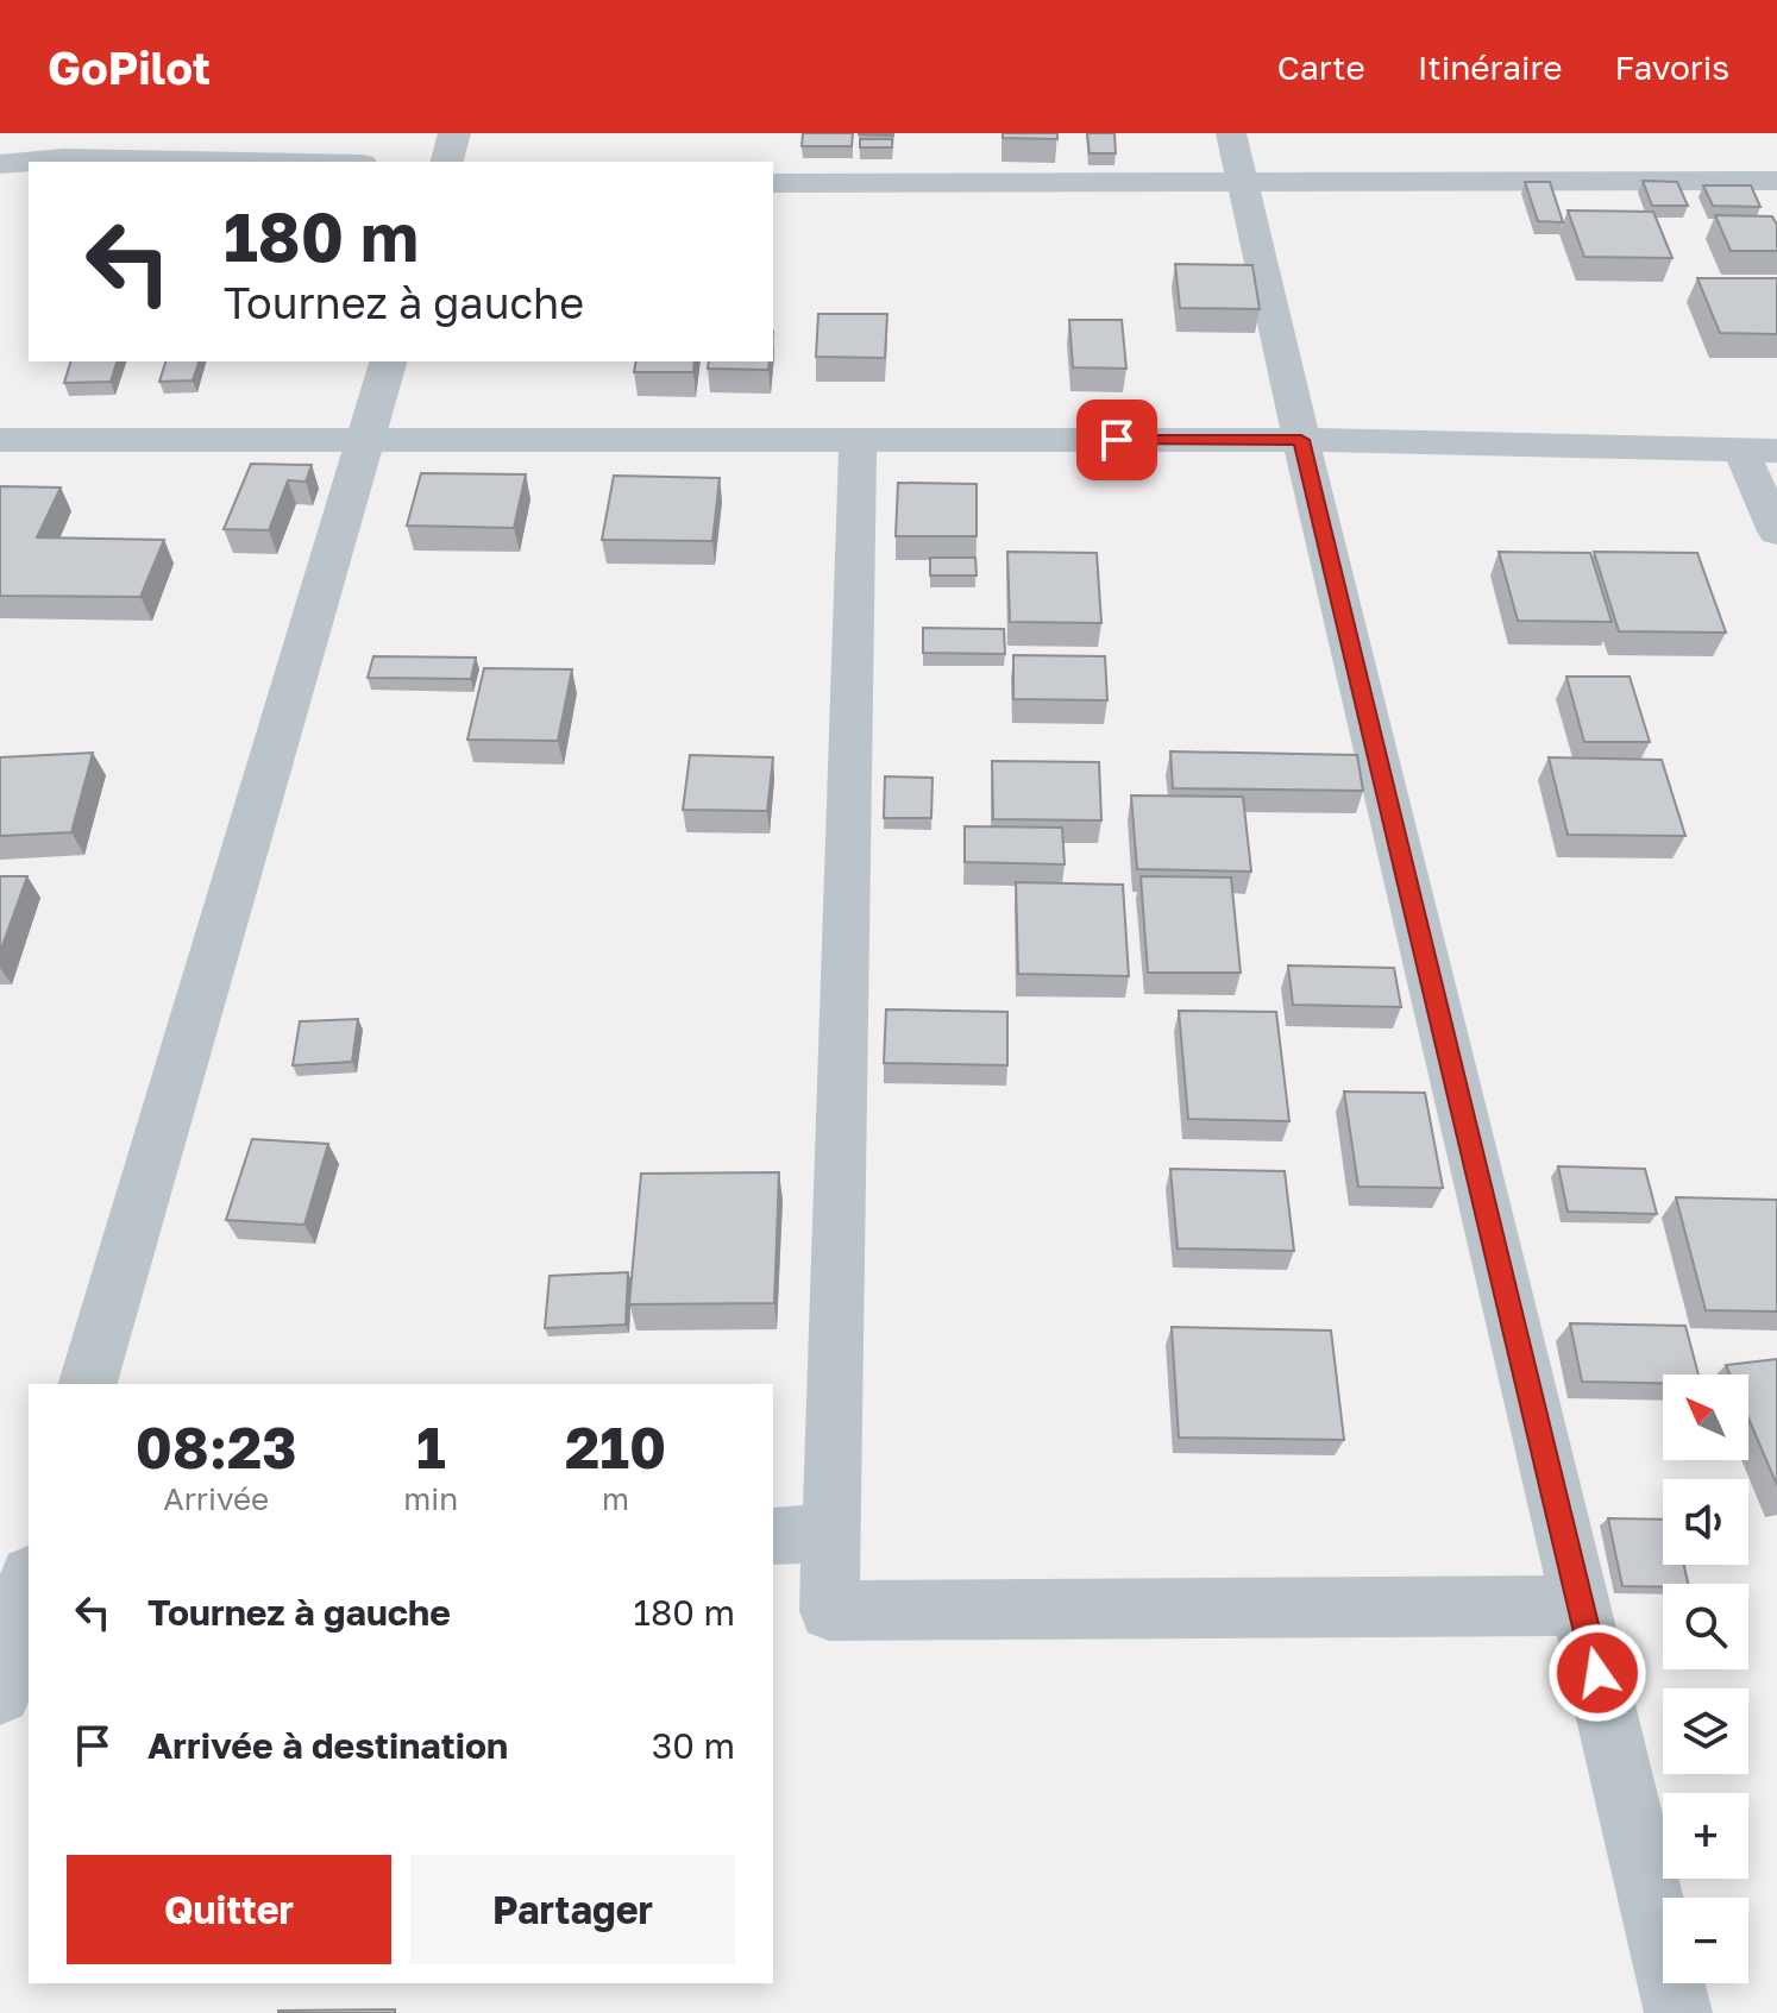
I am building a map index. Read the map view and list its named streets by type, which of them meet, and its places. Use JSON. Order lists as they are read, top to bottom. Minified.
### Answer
{"north":"top left","page":{"header":"GoPilot","nav":["Carte","Itinéraire","Favoris"],"turn":["180 m","Tournez à gauche"],"map_buttons":["+","−"],"eta":["08:23","Arrivée","1","min","210","m"],"list":[{"name":"Tournez à gauche","value":"180 m"},{"name":"Arrivée à destination","value":"30 m"}],"buttons":["Quitter","Partager"]}}
